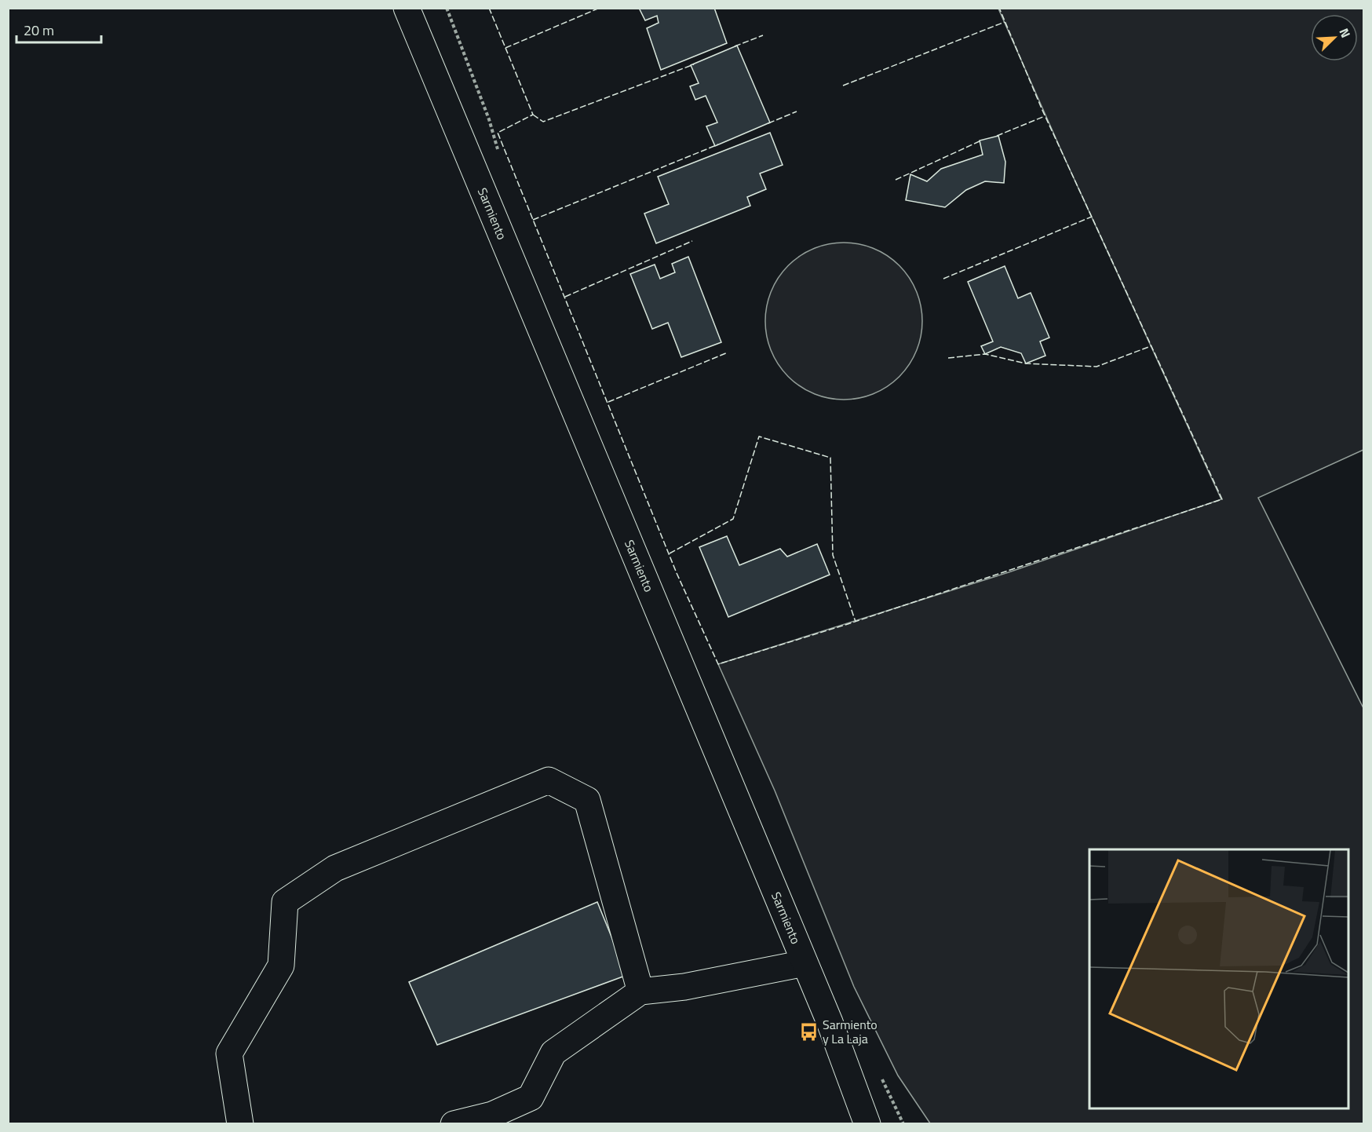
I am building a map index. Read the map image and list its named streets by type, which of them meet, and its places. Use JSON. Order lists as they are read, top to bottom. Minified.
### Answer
{"streets":{"main road":["Sarmiento"]},"places":{"bus stop":["Sarmiento y La Laja"]},"scale_bar":"20 m","north":"top right"}
